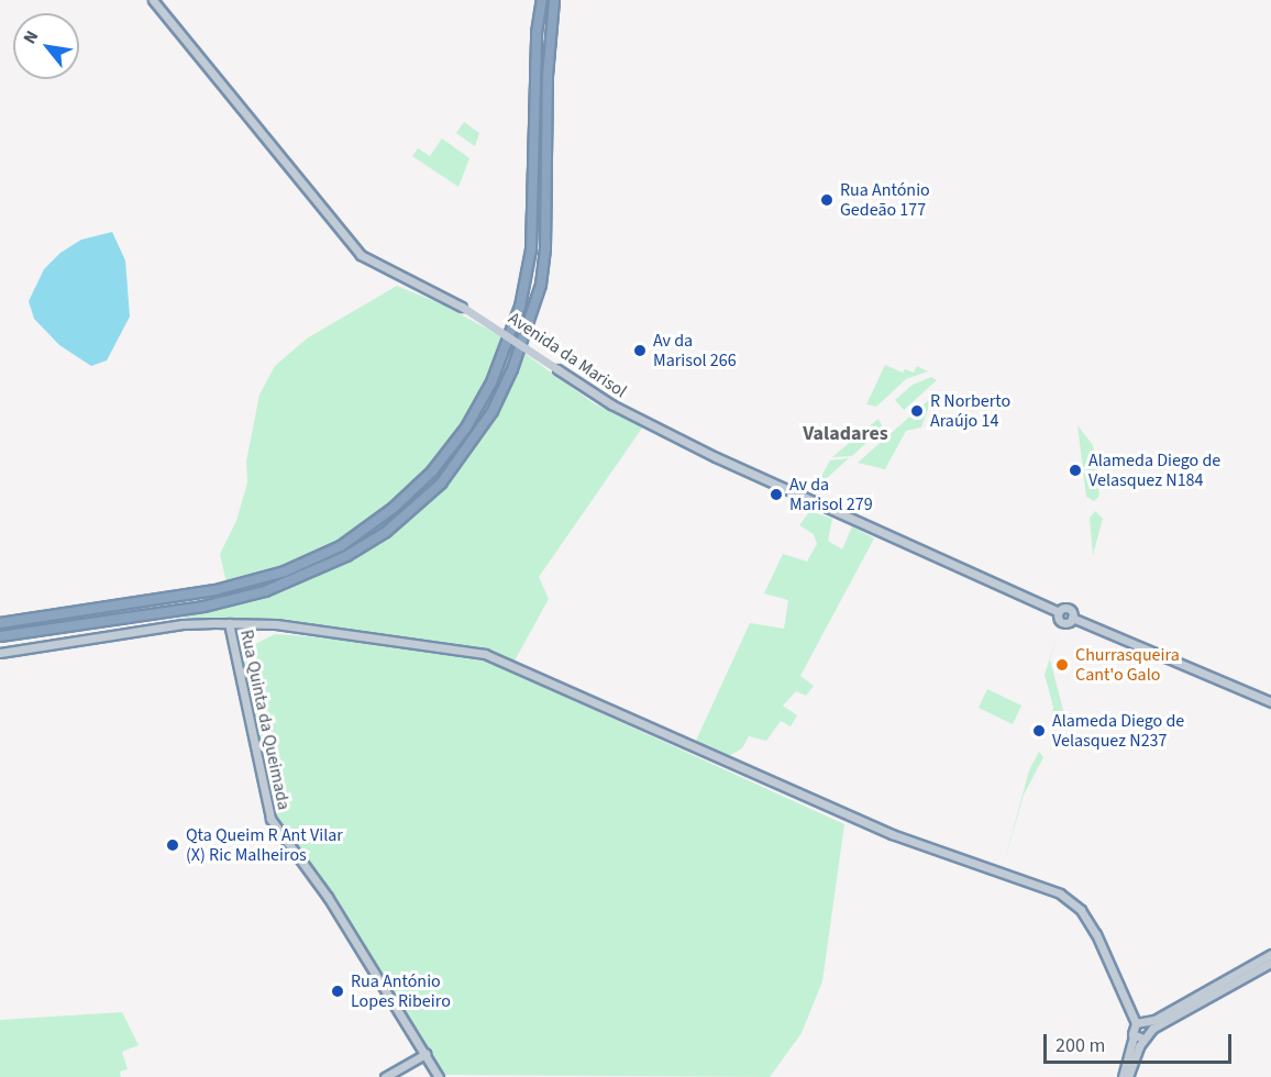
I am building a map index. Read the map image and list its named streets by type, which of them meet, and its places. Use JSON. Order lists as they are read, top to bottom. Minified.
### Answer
{"streets":{"street":["Avenida da Marisol","Rua Quinta da Queimada"]},"districts":["Valadares"],"places":["Rua António Gedeão 177","Av da Marisol 266","R Norberto Araújo 14","Alameda Diego de Velasquez N184","Av da Marisol 279","Churrasqueira Cant'o Galo","Alameda Diego de Velasquez N237","Qta Queim R Ant Vilar (X) Ric Malheiros","Rua António Lopes Ribeiro"],"scale_bar":"200 m","north":"top left"}
